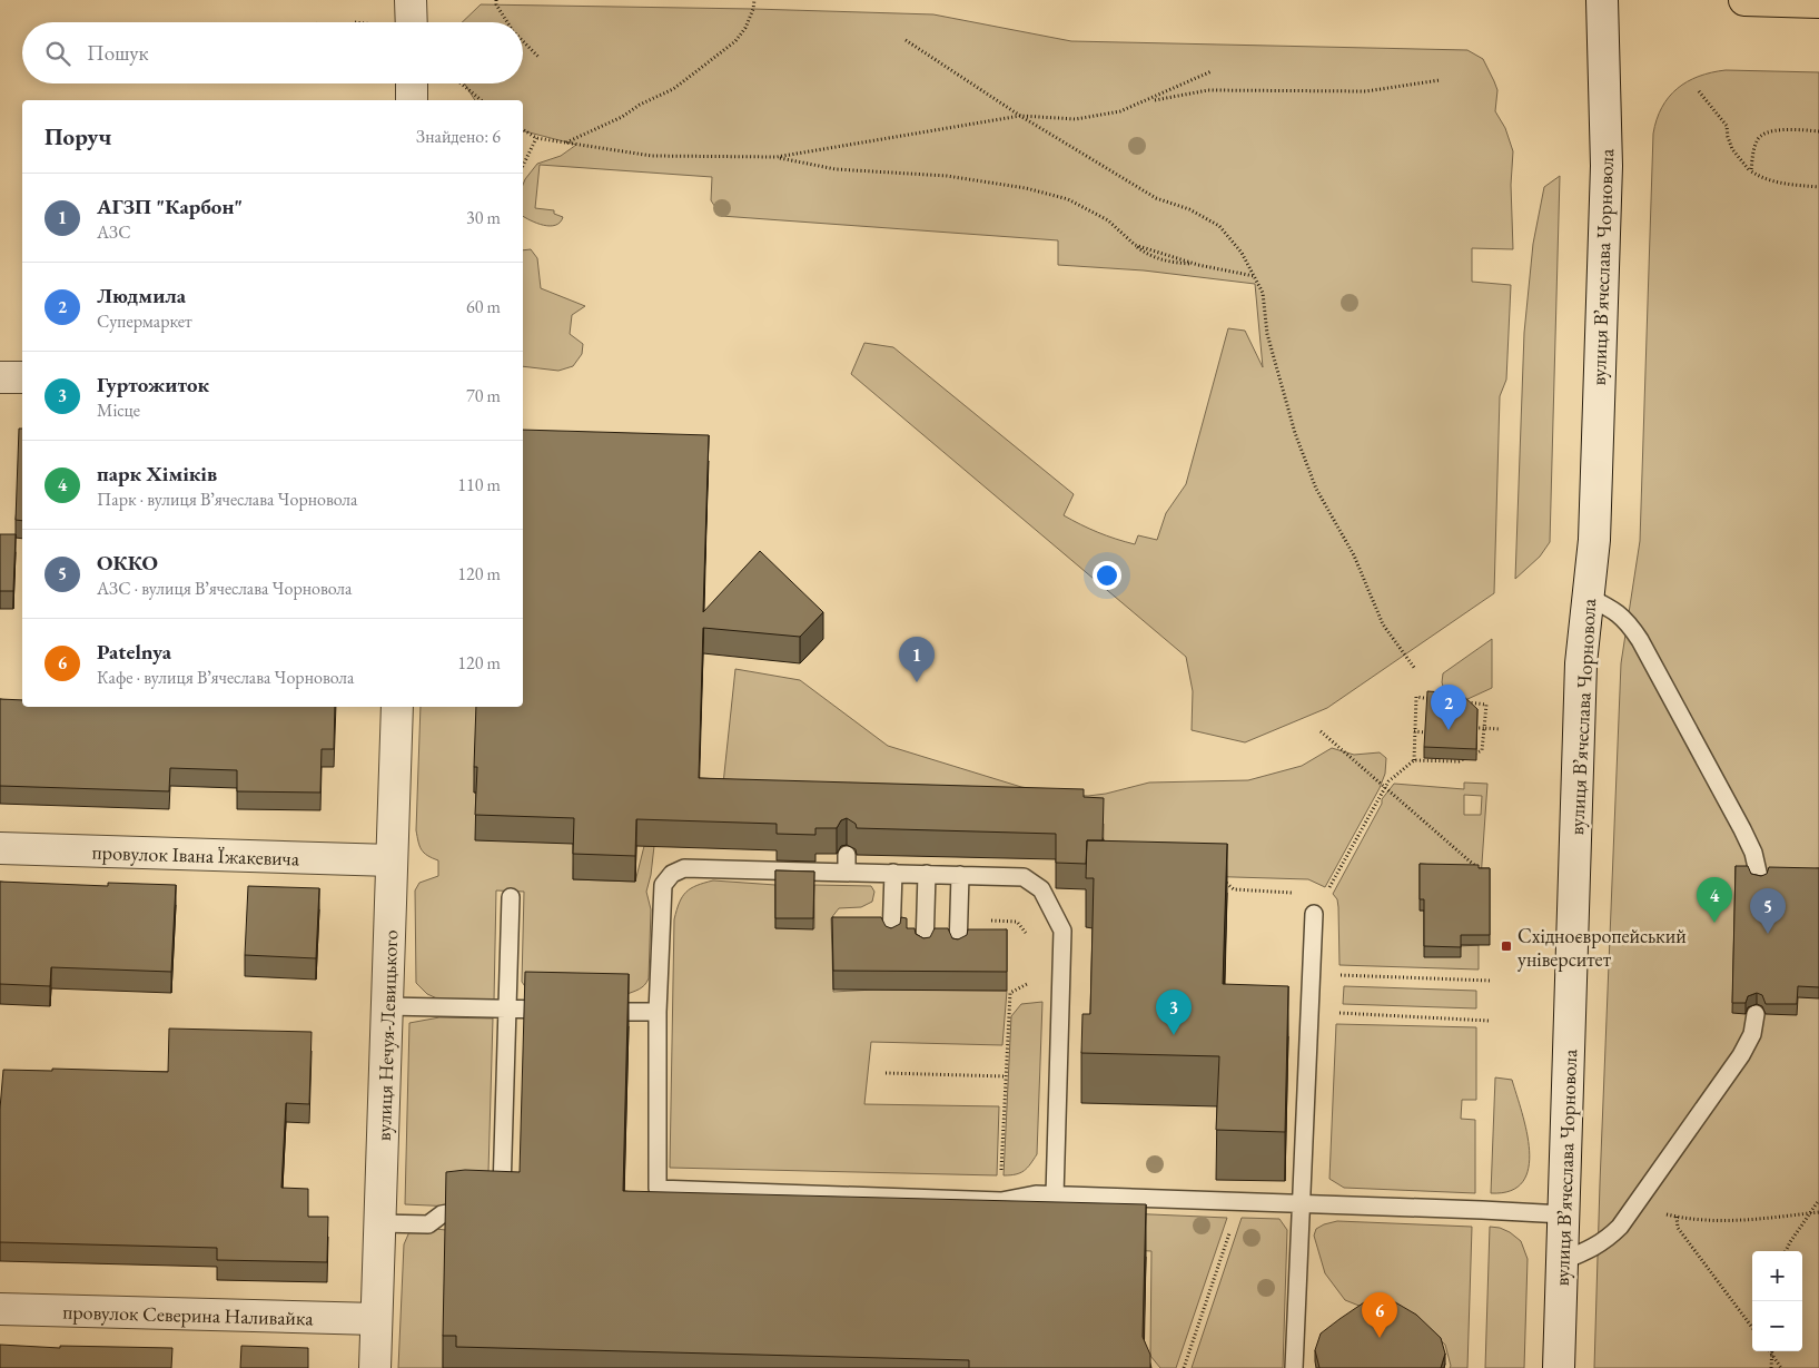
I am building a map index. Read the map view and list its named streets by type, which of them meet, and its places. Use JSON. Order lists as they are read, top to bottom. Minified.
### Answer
{"streets":{"street":["вулиця Вʼячеслава Чорновола","провулок Івана Їжакевича","вулиця Нечуя-Левицького","провулок Северина Наливайка"]},"crossings":[["провулок Івана Їжакевича","вулиця Нечуя-Левицького"],["вулиця Нечуя-Левицького","провулок Северина Наливайка"]],"places":{"transit":["Східноєвропейський університет"]},"page":{"search":"Пошук","heading":["Поруч","Знайдено: 6"],"list":[{"mark":"1","name":"АГЗП \"Карбон\"","note":"АЗС","value":"30 m"},{"mark":"2","name":"Людмила","note":"Супермаркет","value":"60 m"},{"mark":"3","name":"Гуртожиток","note":"Місце","value":"70 m"},{"mark":"4","name":"парк Хіміків","note":"Парк · вулиця Вʼячеслава Чорновола","value":"110 m"},{"mark":"5","name":"ОККО","note":"АЗС · вулиця Вʼячеслава Чорновола","value":"120 m"},{"mark":"6","name":"Patelnya","note":"Кафе · вулиця Вʼячеслава Чорновола","value":"120 m"}],"pins":["1","2","4","5","3","6"],"map_buttons":["+","−"]}}
